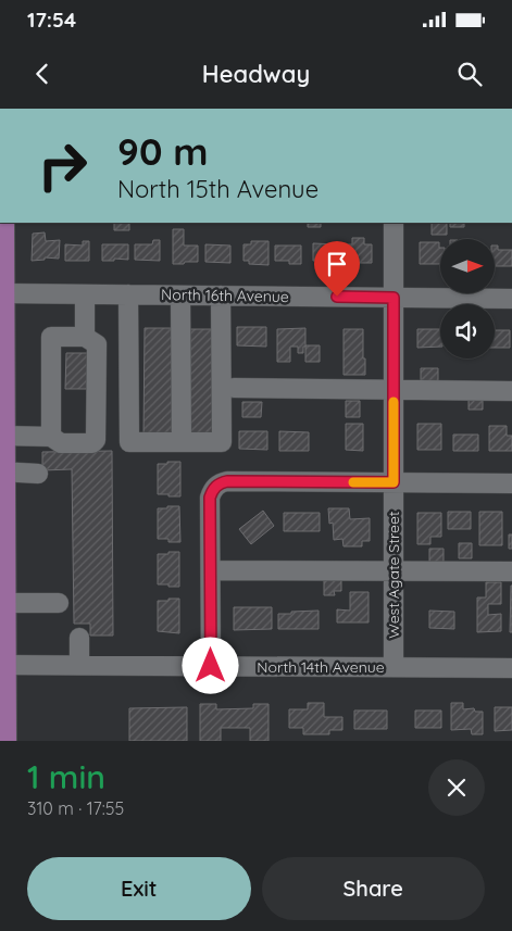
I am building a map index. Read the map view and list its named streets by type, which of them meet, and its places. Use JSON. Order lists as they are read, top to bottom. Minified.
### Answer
{"streets":{"street":["North 16th Avenue","West Agate Street","North 14th Avenue"]},"crossings":[["North 16th Avenue","West Agate Street"],["West Agate Street","North 14th Avenue"]],"north":"right","page":{"status":"17:54","header":"Headway","turn":["90 m","North 15th Avenue"],"heading":["1 min","310 m · 17:55"],"buttons":["Exit","Share"]}}
